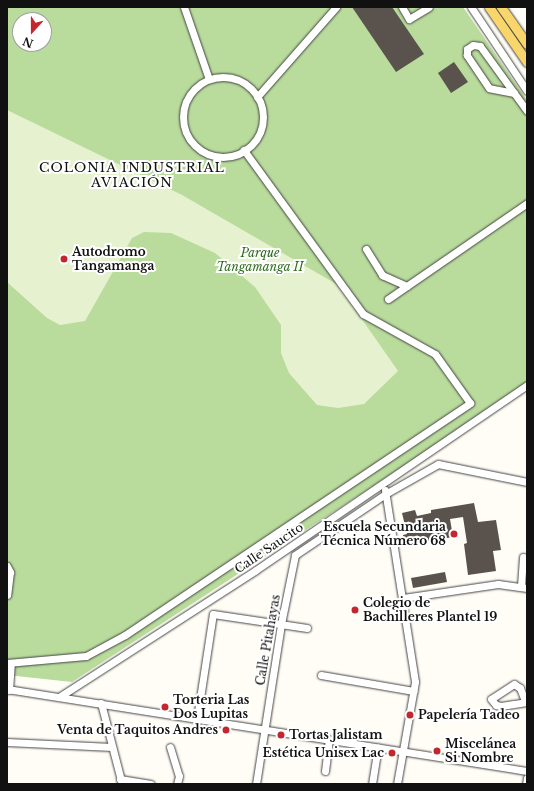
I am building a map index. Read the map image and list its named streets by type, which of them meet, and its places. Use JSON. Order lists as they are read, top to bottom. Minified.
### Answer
{"streets":{"street":["Calle Saucito","Calle Pitahayas"]},"districts":["COLONIA INDUSTRIAL AVIACIÓN"],"parks":["Parque Tangamanga II"],"places":["Autodromo Tangamanga","Escuela Secundaria Técnica Número 68","Colegio de Bachilleres Plantel 19","Torteria Las Dos Lupitas","Papelería Tadeo","Venta de Taquitos Andres","Tortas Jalistam","Miscelánea Si Nombre","Estética Unisex Lac"],"north":"bottom"}
